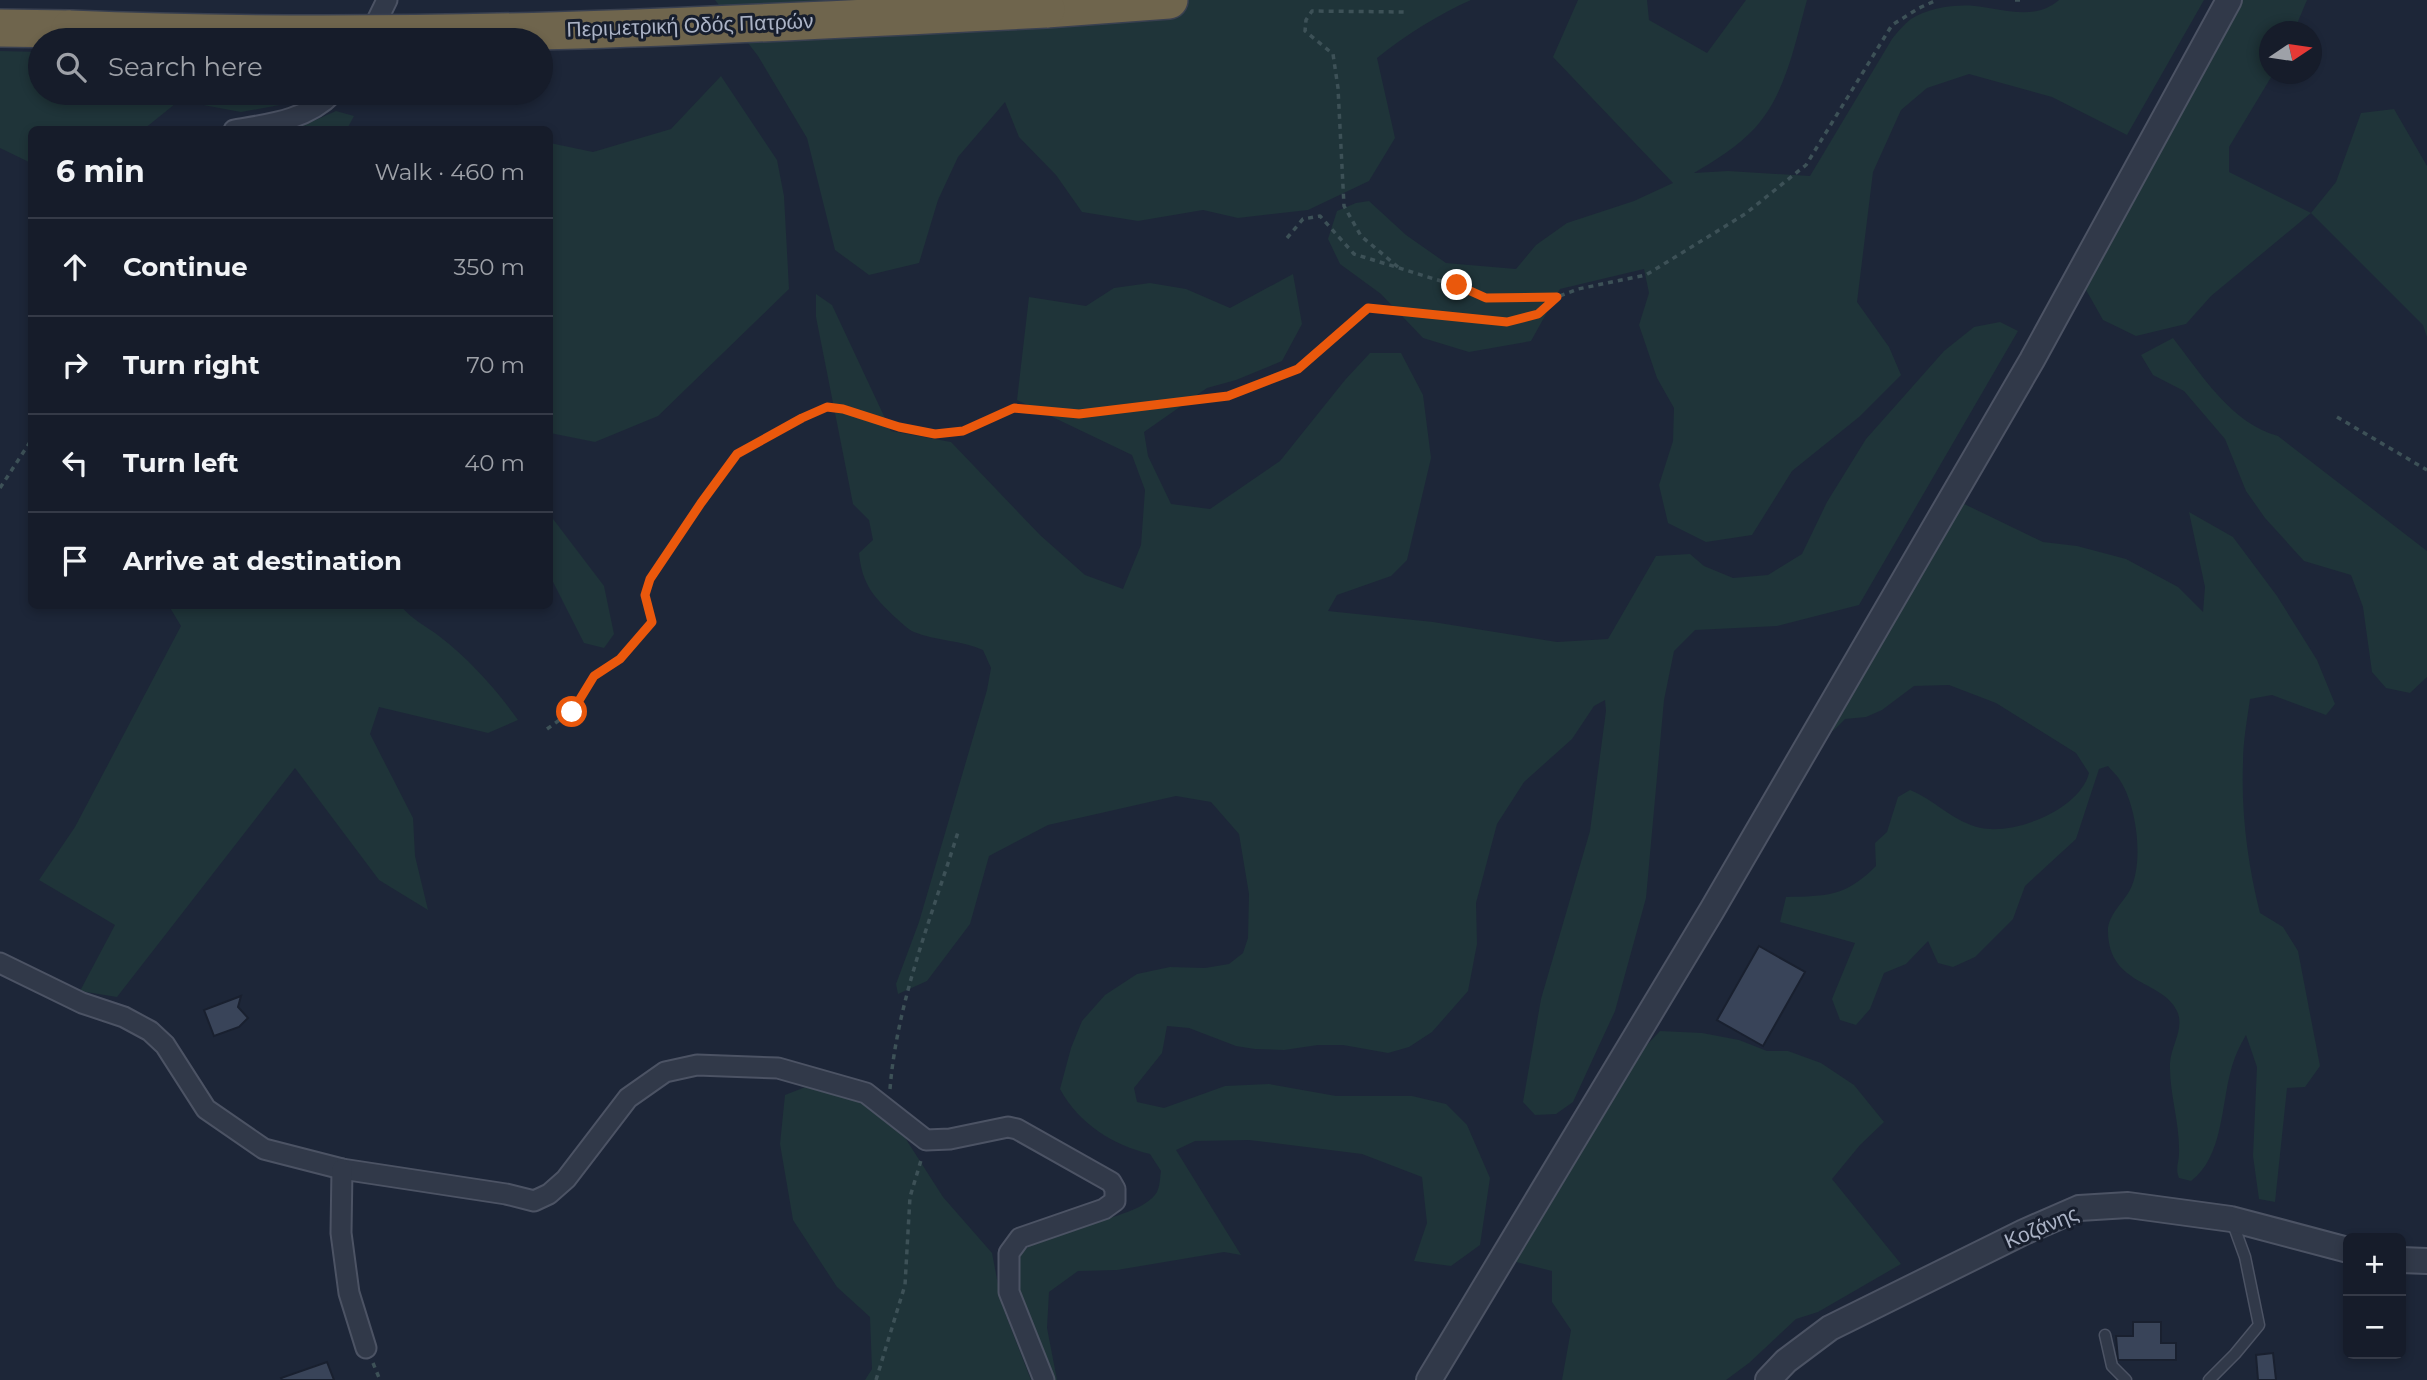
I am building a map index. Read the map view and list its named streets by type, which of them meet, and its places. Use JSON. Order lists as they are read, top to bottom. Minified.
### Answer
{"streets":{"highway":["Περιμετρική Οδός Πατρών"],"street":["Κοζάνης"]},"north":"right","page":{"search":"Search here","heading":["6 min","Walk · 460 m"],"list":[["Continue","350 m"],["Turn right","70 m"],["Turn left","40 m"],"Arrive at destination"],"map_buttons":["+","−"]}}
